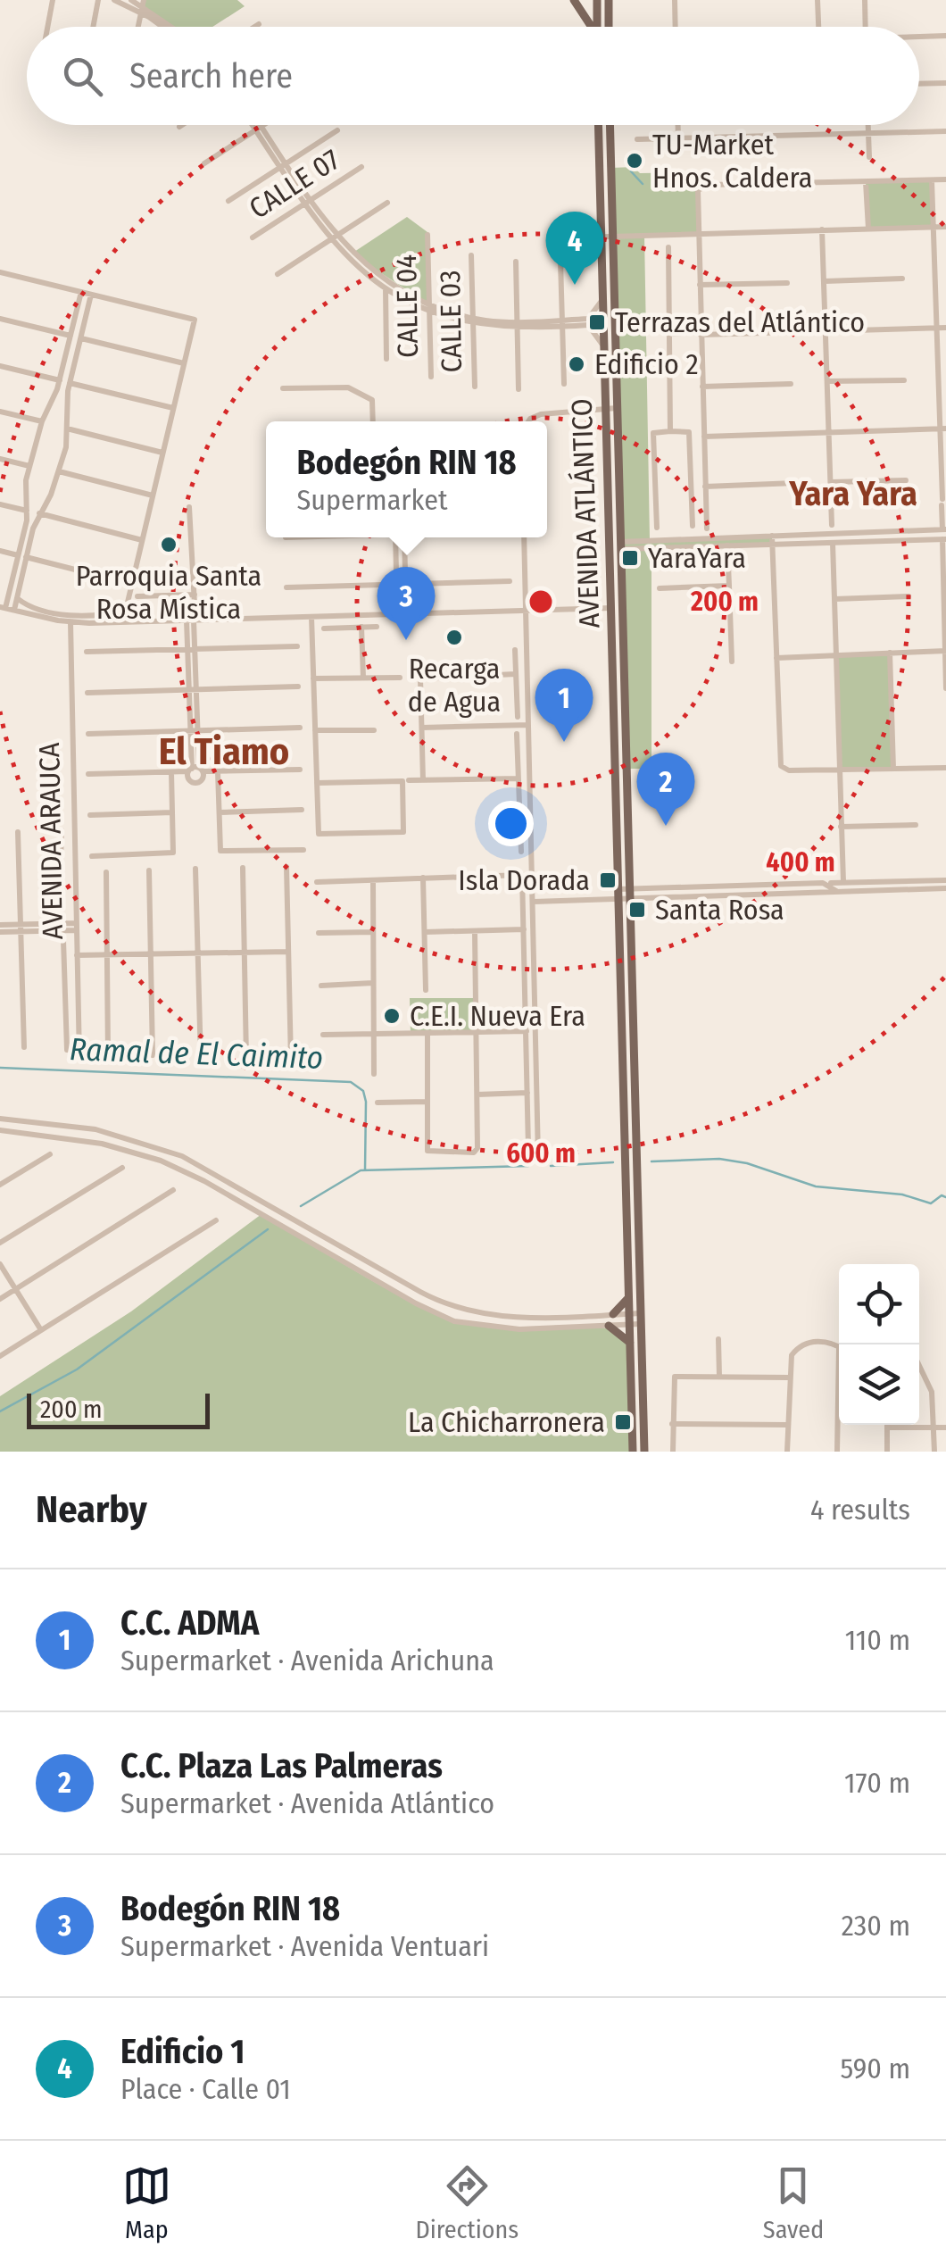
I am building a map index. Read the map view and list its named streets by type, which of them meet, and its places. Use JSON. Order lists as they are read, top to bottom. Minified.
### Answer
{"streets":{"main road":["AVENIDA ATLÁNTICO"],"street":["CALLE 07","CALLE 04","CALLE 03","AVENIDA ARAUCA"]},"districts":["Yara Yara","El Tiamo"],"water":["Ramal de El Caimito"],"places":{"other":["TU-Market Hnos. Caldera","Edificio 2","Parroquia Santa Rosa Mística","Recarga de Agua","C.E.I. Nueva Era"],"transit":["Terrazas del Atlántico","YaraYara","Isla Dorada","Santa Rosa","La Chicharronera"]},"scale_bar":"200 m","page":{"search":"Search here","pins":["4","3","1","2"],"popup":["Bodegón RIN 18","Supermarket"],"scale":"200 m","heading":["Nearby","4 results"],"list":[{"mark":"1","name":"C.C. ADMA","note":"Supermarket · Avenida Arichuna","value":"110 m"},{"mark":"2","name":"C.C. Plaza Las Palmeras","note":"Supermarket · Avenida Atlántico","value":"170 m"},{"mark":"3","name":"Bodegón RIN 18","note":"Supermarket · Avenida Ventuari","value":"230 m"},{"mark":"4","name":"Edificio 1","note":"Place · Calle 01","value":"590 m"}],"nav":["Map","Directions","Saved"]},"rings":["200 m","400 m","600 m"]}
